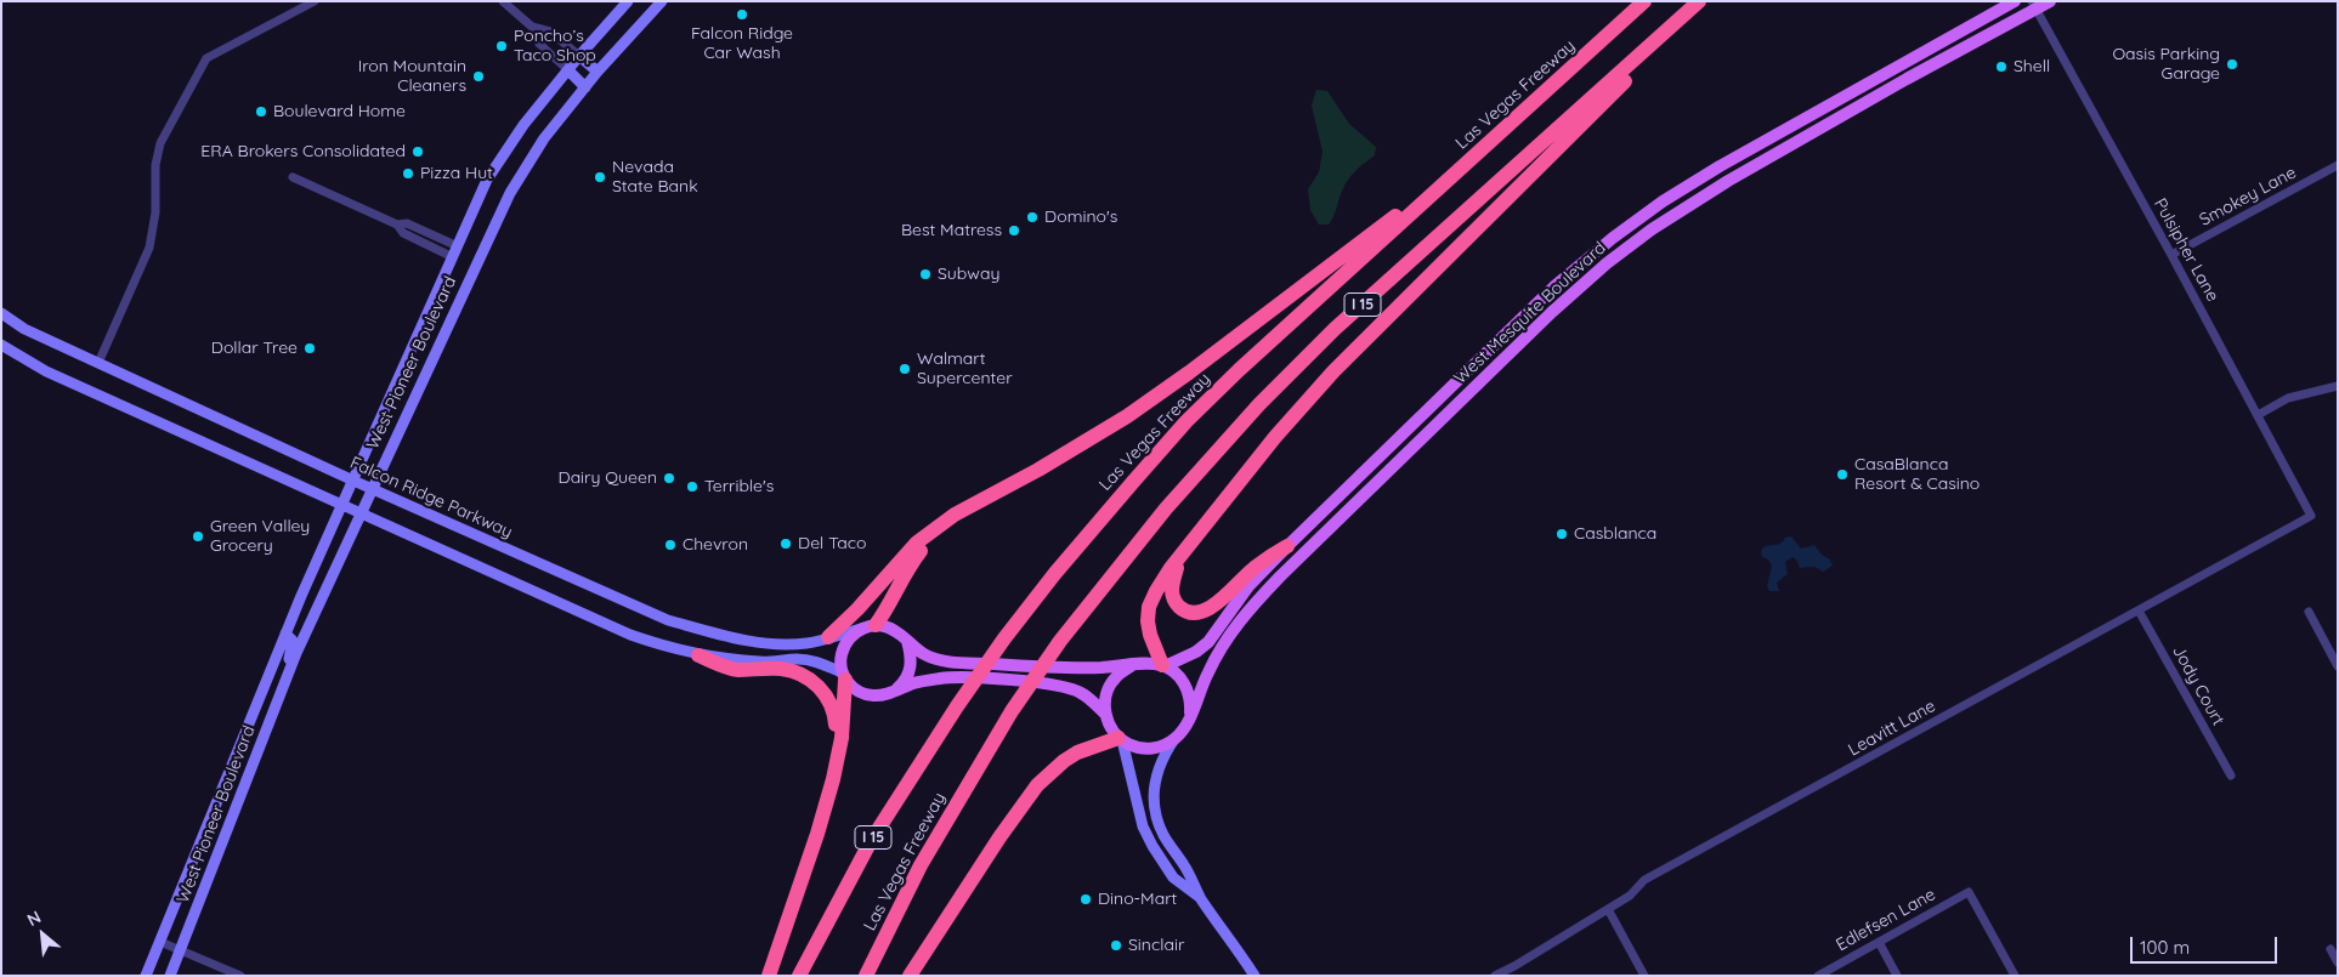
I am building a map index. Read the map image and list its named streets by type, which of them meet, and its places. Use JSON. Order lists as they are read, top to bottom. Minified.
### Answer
{"streets":{"highway":["Las Vegas Freeway","I 15"],"main road":["West Mesquite Boulevard","West Pioneer Boulevard","Falcon Ridge Parkway"],"street":["Smokey Lane","Pulsipher Lane","Jody Court","Leavitt Lane","Edlefsen Lane"]},"crossings":[["Smokey Lane","Pulsipher Lane"],["Pulsipher Lane","West Mesquite Boulevard"],["Pulsipher Lane","Leavitt Lane"],["West Pioneer Boulevard","Falcon Ridge Parkway"],["Jody Court","Leavitt Lane"]],"places":["Falcon Ridge Car Wash","Poncho’s Taco Shop","Oasis Parking Garage","Shell","Iron Mountain Cleaners","Boulevard Home","ERA Brokers Consolidated","Pizza Hut","Nevada State Bank","Domino's","Best Matress","Subway","Dollar Tree","Walmart Supercenter","CasaBlanca Resort & Casino","Dairy Queen","Terrible's","Casblanca","Green Valley Grocery","Del Taco","Chevron","Dino-Mart","Sinclair"],"scale_bar":"100 m","north":"top left"}
